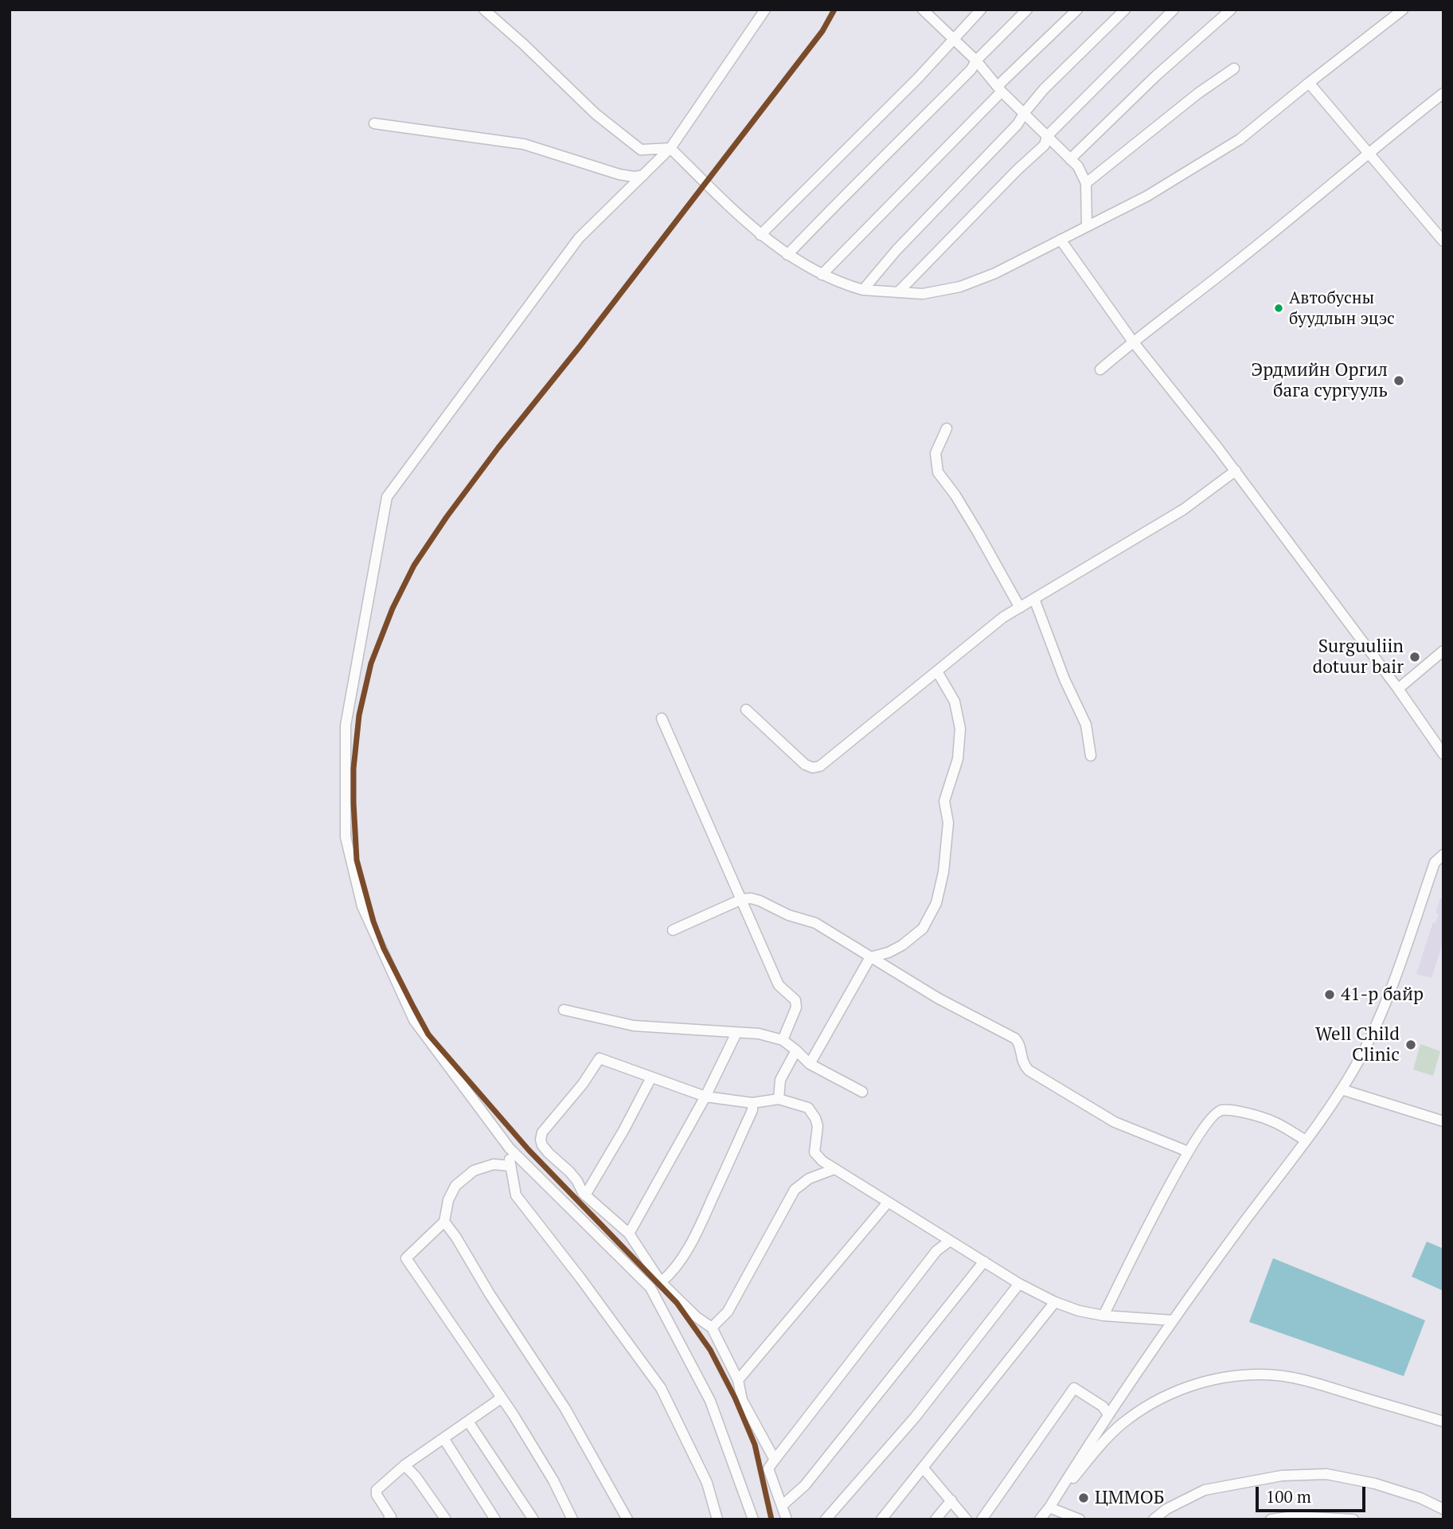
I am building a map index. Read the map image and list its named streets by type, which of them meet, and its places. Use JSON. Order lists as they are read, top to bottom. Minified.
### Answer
{"places":["Автобусны буудлын эцэс","Эрдмийн Оргил бага сургууль","Surguuliin dotuur bair","41-р байр","Well Child Clinic","ЦММОБ"],"scale_bar":"100 m"}
